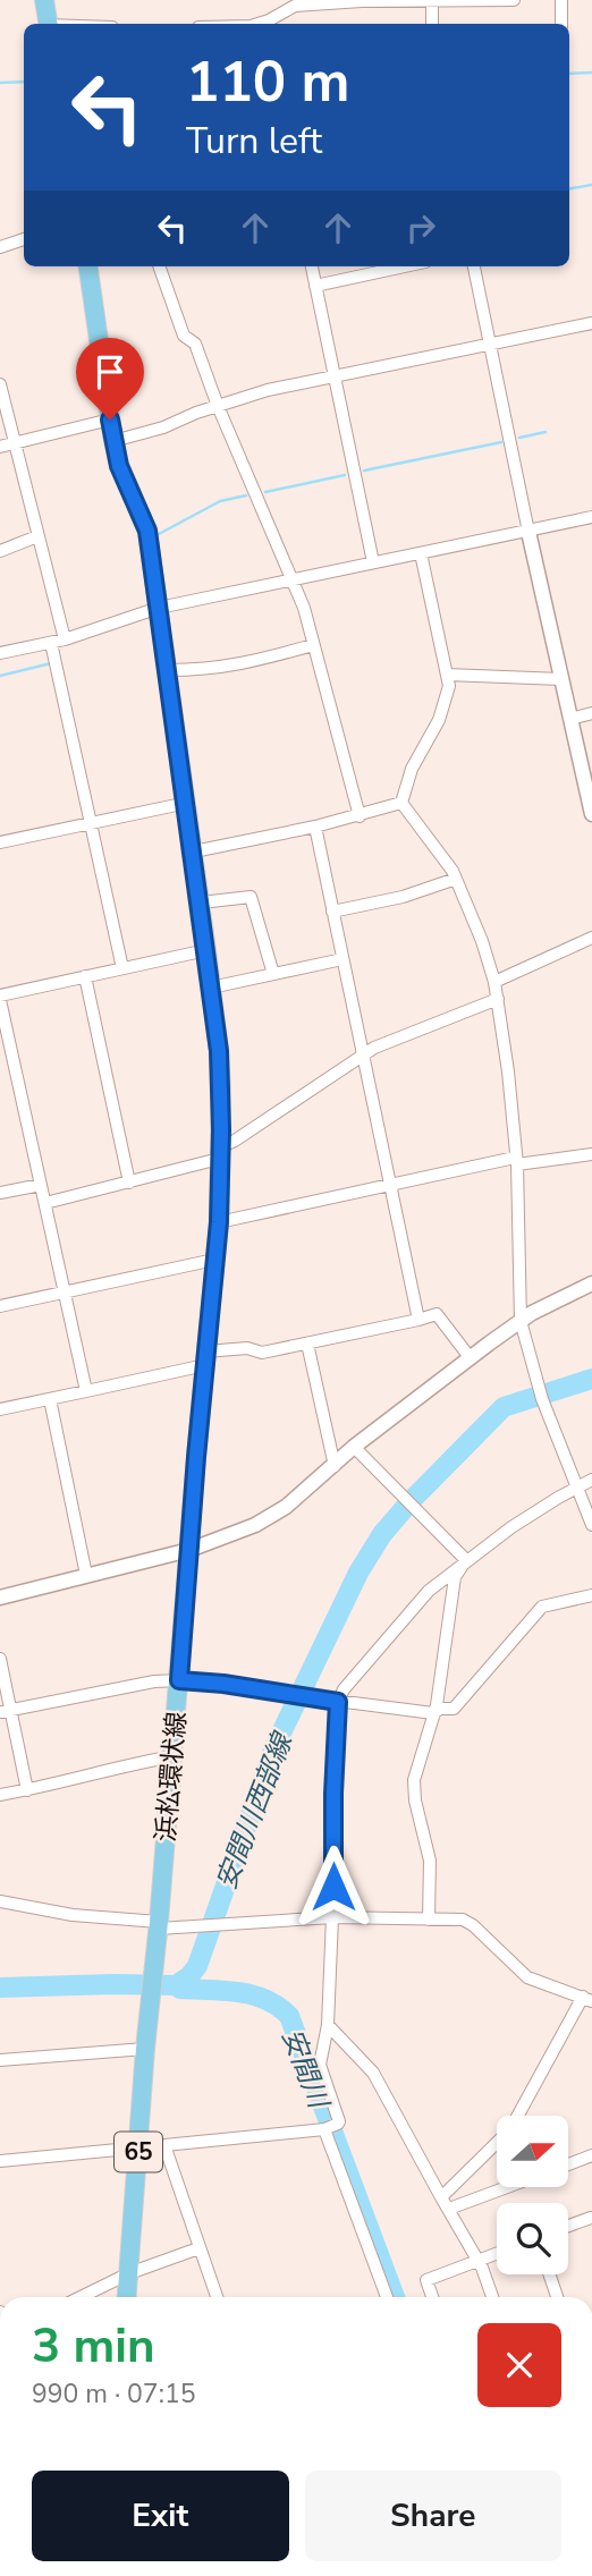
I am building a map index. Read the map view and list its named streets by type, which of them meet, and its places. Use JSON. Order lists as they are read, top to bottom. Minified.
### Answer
{"streets":{"main road":["浜松環状線","65"]},"water":["安間川西部線","安間川"],"north":"right","page":{"turn":["110 m","Turn left"],"heading":["3 min","990 m · 07:15"],"buttons":["Exit","Share"]}}
